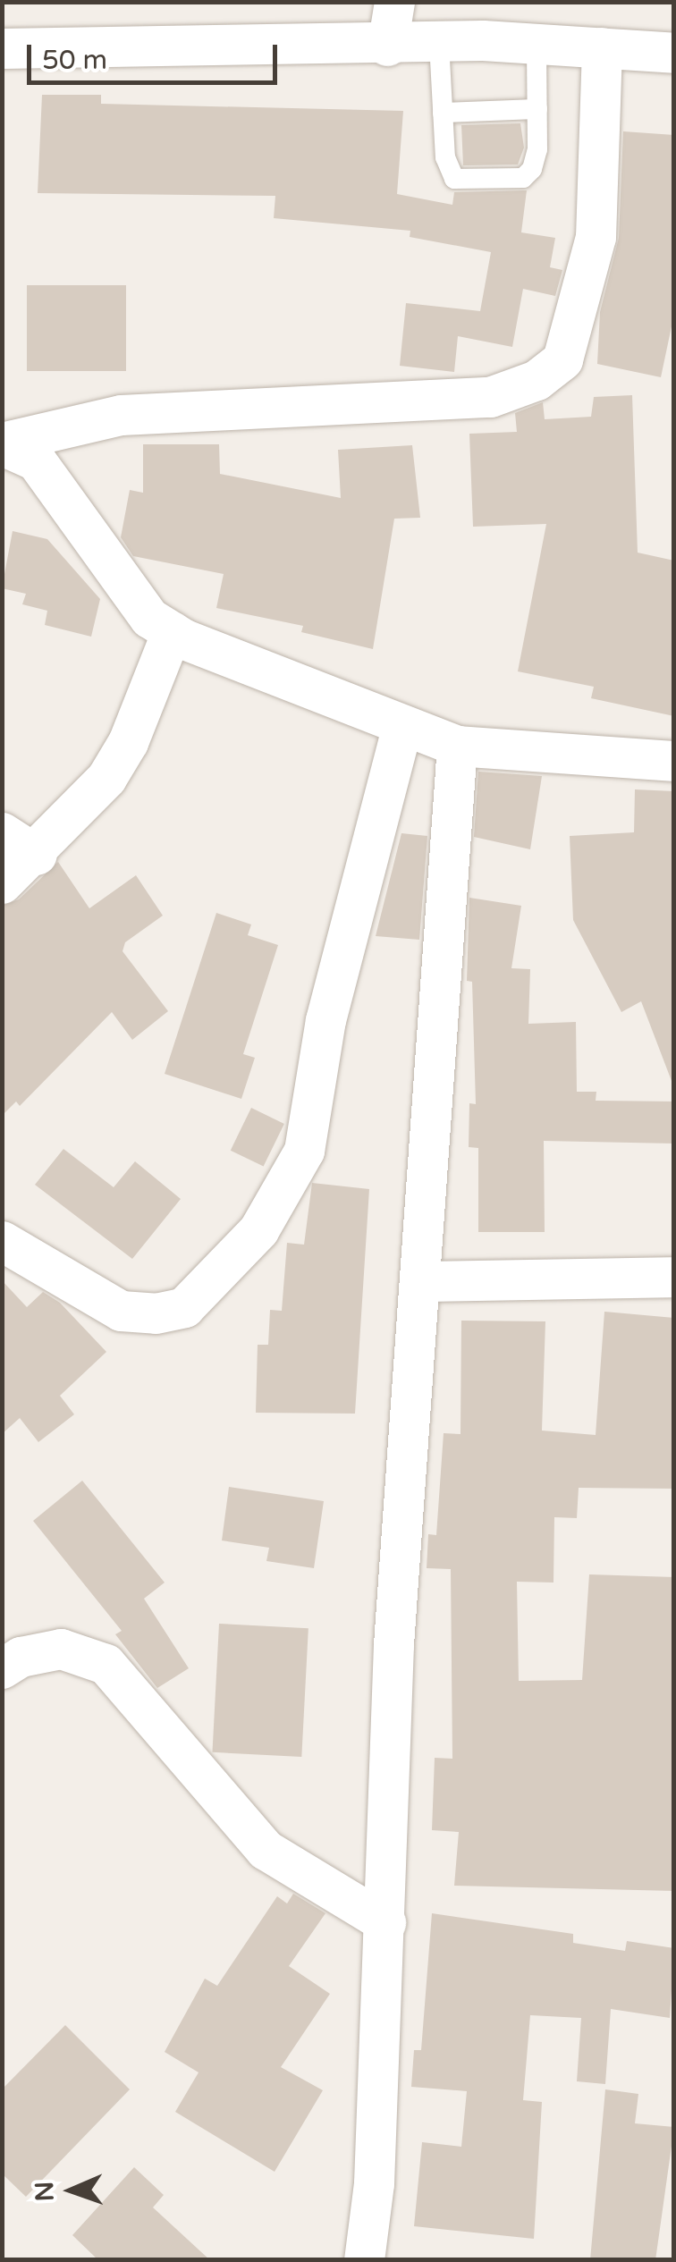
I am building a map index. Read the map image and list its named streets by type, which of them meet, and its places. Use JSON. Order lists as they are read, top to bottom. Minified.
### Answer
{"scale_bar":"50 m","north":"left"}
